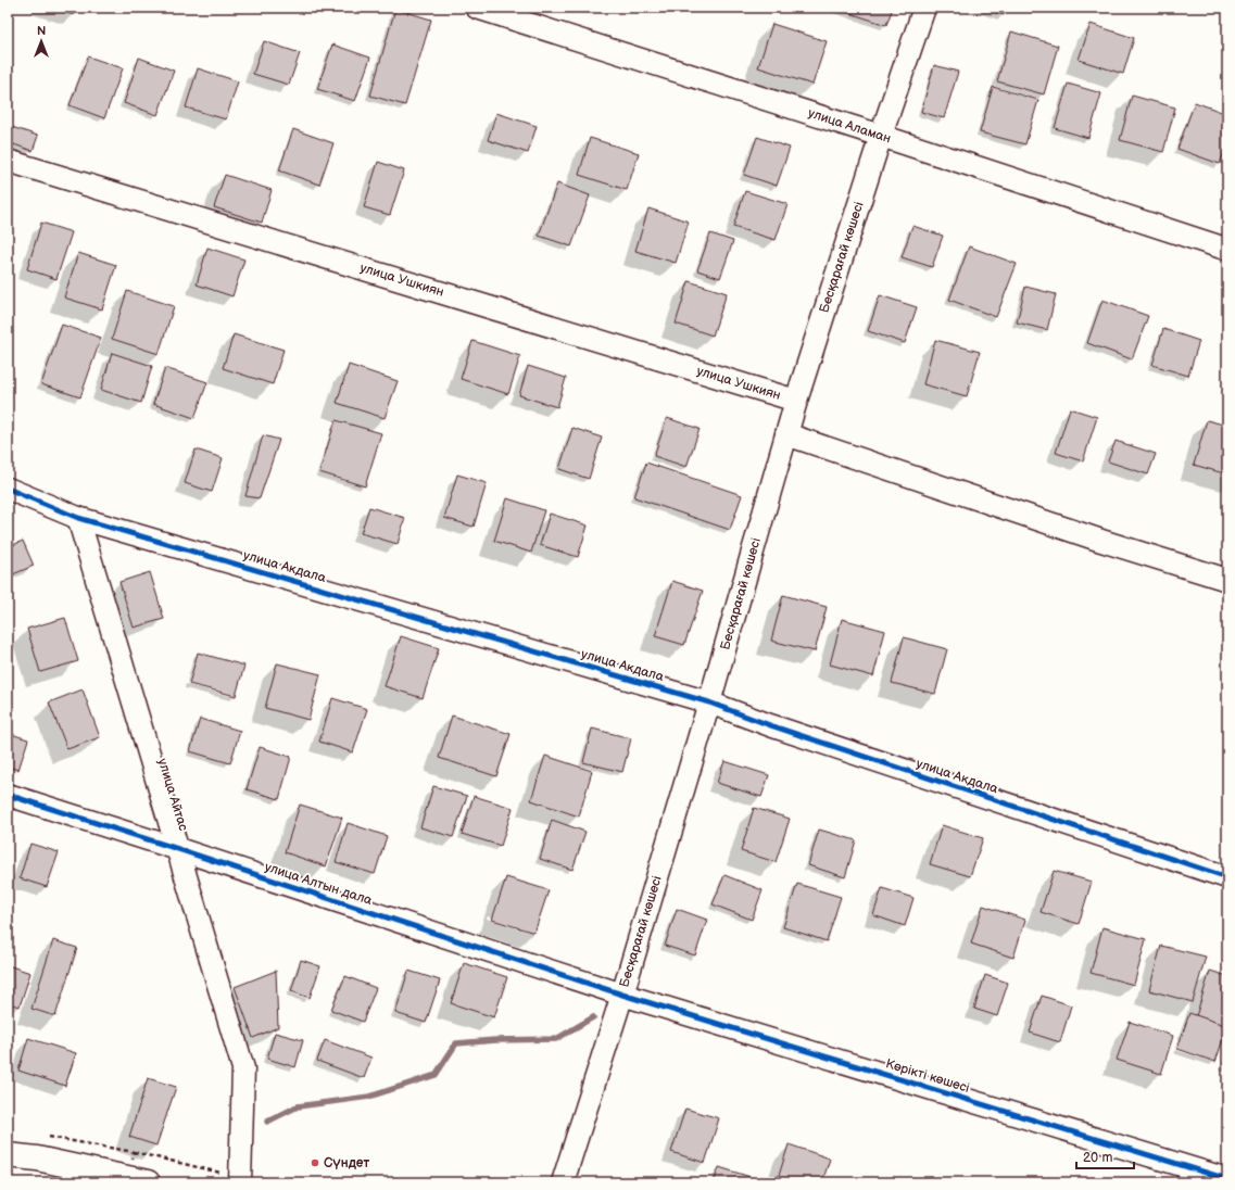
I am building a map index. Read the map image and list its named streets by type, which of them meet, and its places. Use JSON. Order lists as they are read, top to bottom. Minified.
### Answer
{"streets":{"street":["улица Аламан","Бесқарағай көшесі","улица Ушкиян","улица Акдала","улица Айтас","улица Алтын дала","Көрікті көшесі"]},"crossings":[["улица Аламан","Бесқарағай көшесі"],["Бесқарағай көшесі","улица Ушкиян"],["Бесқарағай көшесі","улица Акдала"],["Бесқарағай көшесі","улица Алтын дала"],["Бесқарағай көшесі","Көрікті көшесі"],["улица Акдала","улица Айтас"],["улица Айтас","улица Алтын дала"],["улица Алтын дала","Көрікті көшесі"]],"places":["Сүндет"],"scale_bar":"20 m","north":"top"}
